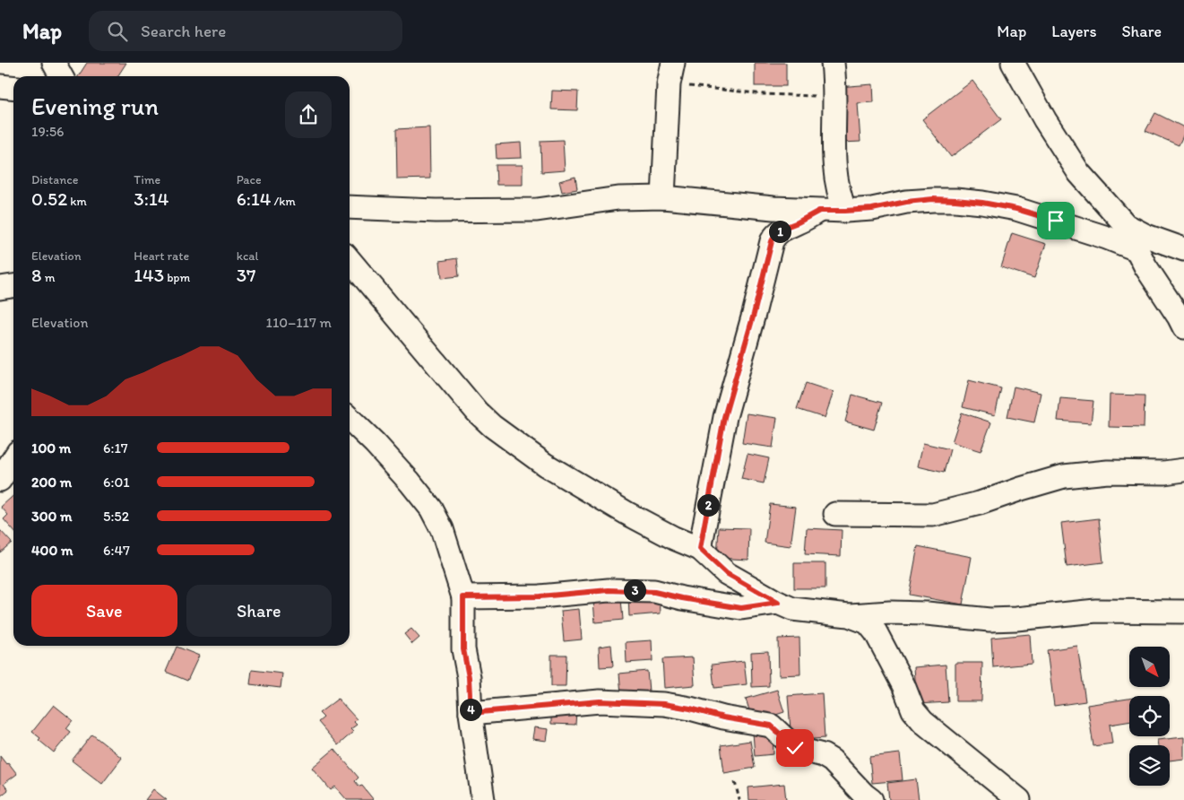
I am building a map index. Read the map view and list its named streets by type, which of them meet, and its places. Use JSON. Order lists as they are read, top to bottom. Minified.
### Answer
{"north":"bottom right","page":{"header":"Map","search":"Search here","nav":["Map","Layers","Share"],"heading":["Evening run","19:56"],"stats":[["Distance","0.52 km"],["Time","3:14"],["Pace","6:14 /km"],["Elevation","8 m"],["Heart rate","143 bpm"],["kcal","37"]],"pins":["1","2","3","4"],"chart":["Elevation","110–117 m"],"list":[{"name":"100 m","note":"6:17"},{"name":"200 m","note":"6:01"},{"name":"300 m","note":"5:52"},{"name":"400 m","note":"6:47"}],"buttons":["Save","Share"]}}
